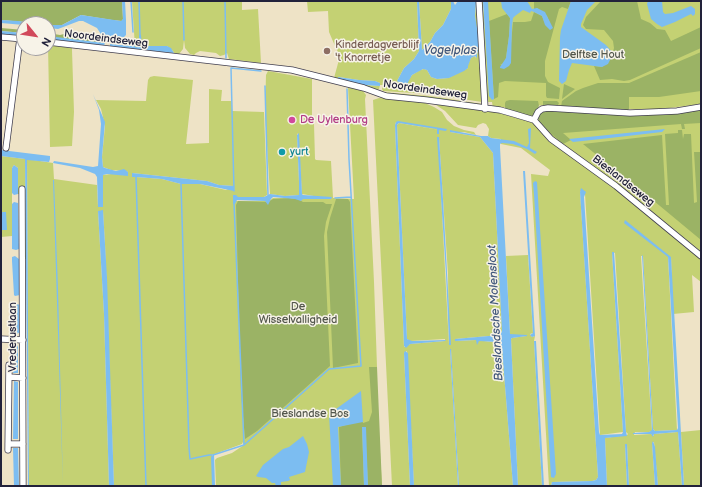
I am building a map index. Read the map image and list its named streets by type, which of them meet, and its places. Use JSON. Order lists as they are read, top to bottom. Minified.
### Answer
{"streets":{"street":["Noordeindseweg","Bieslandseweg","Vrederustlaan"]},"crossings":[["Noordeindseweg","Bieslandseweg"]],"water":["Vogelplas","Bieslandsche Molensloot"],"parks":["Delftse Hout","De Wisselvalligheid","Bieslandse Bos"],"places":["Kinderdagverblijf 't Knorretje","De Uylenburg","yurt"],"north":"bottom right"}
